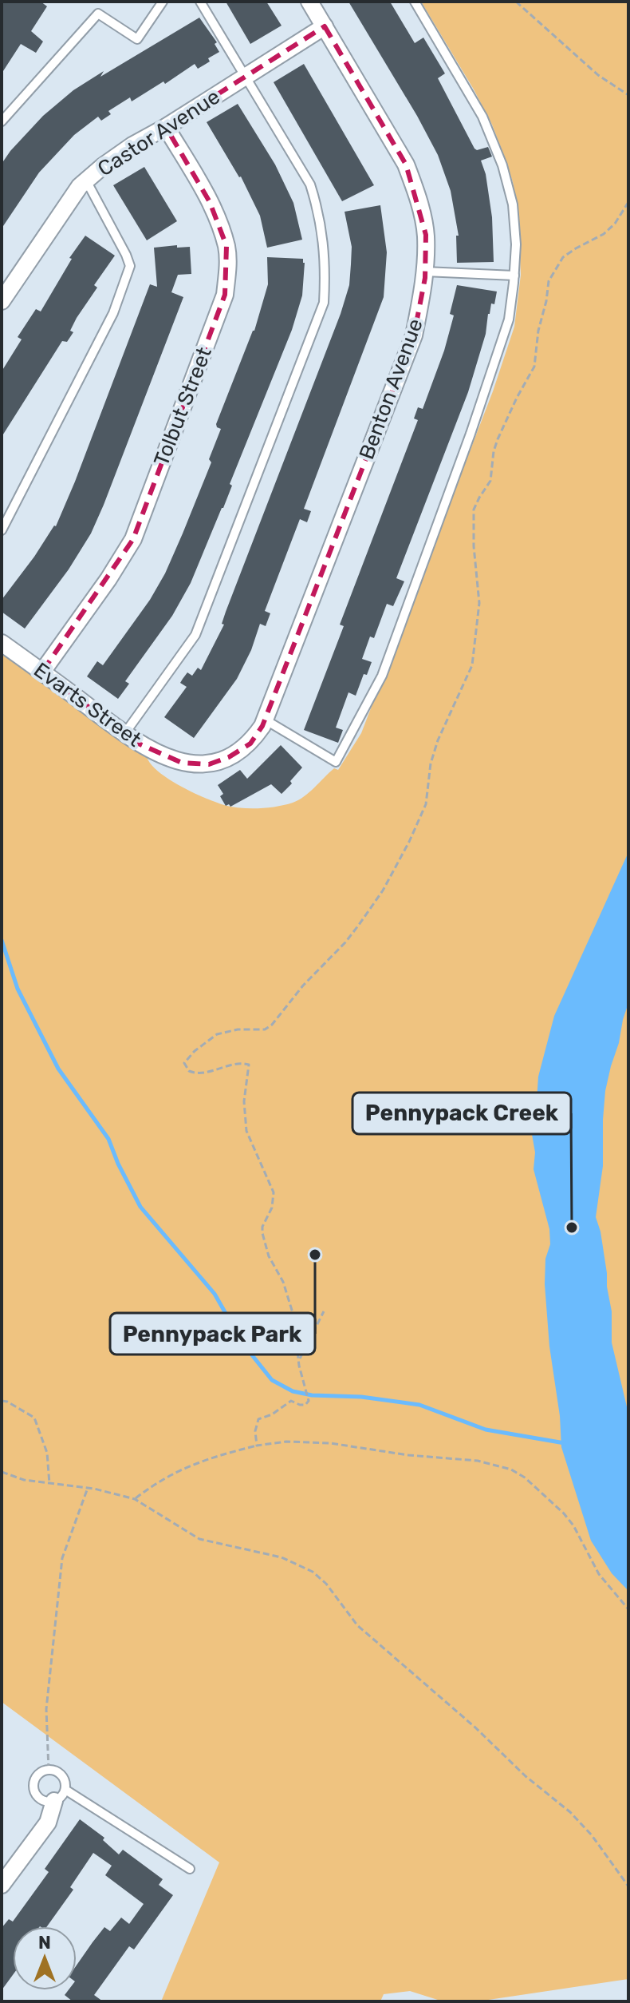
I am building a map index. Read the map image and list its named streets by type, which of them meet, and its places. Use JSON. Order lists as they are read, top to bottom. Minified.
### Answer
{"streets":{"street":["Castor Avenue","Benton Avenue","Tolbut Street","Evarts Street"]},"crossings":[["Castor Avenue","Benton Avenue"],["Castor Avenue","Tolbut Street"],["Benton Avenue","Evarts Street"],["Tolbut Street","Evarts Street"]],"places":["Pennypack Creek","Pennypack Park"],"north":"top"}
